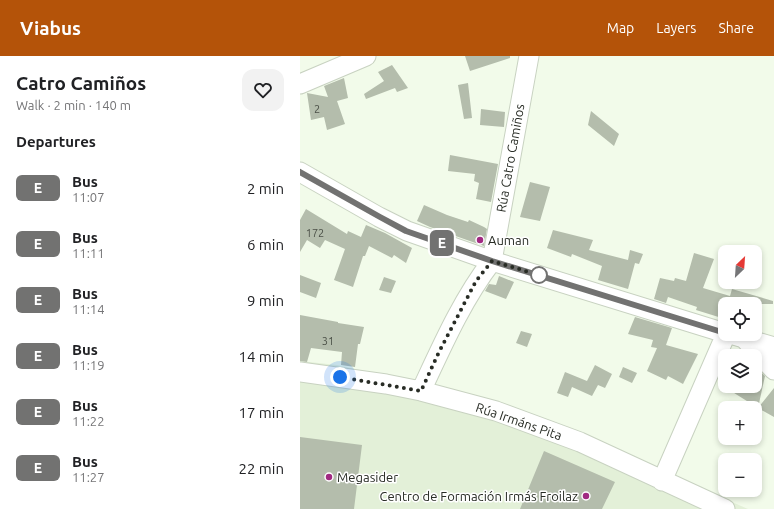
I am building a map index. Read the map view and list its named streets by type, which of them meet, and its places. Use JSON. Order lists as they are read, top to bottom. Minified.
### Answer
{"streets":{"street":["Rúa Catro Camiños","Rúa Irmáns Pita"]},"places":["Auman","Megasider","Centro de Formación Irmás Froilaz"],"lines":["bus line E"],"house_numbers":["2","172","31"],"north":"top right","page":{"header":"Viabus","nav":["Map","Layers","Share"],"heading":[["Catro Camiños","Walk · 2 min · 140 m"],"Departures"],"on_map":"E","list":[{"mark":"E","name":"Bus","note":"11:07","value":"2 min"},{"mark":"E","name":"Bus","note":"11:11","value":"6 min"},{"mark":"E","name":"Bus","note":"11:14","value":"9 min"},{"mark":"E","name":"Bus","note":"11:19","value":"14 min"},{"mark":"E","name":"Bus","note":"11:22","value":"17 min"},{"mark":"E","name":"Bus","note":"11:27","value":"22 min"}],"map_buttons":["+","−"]}}
